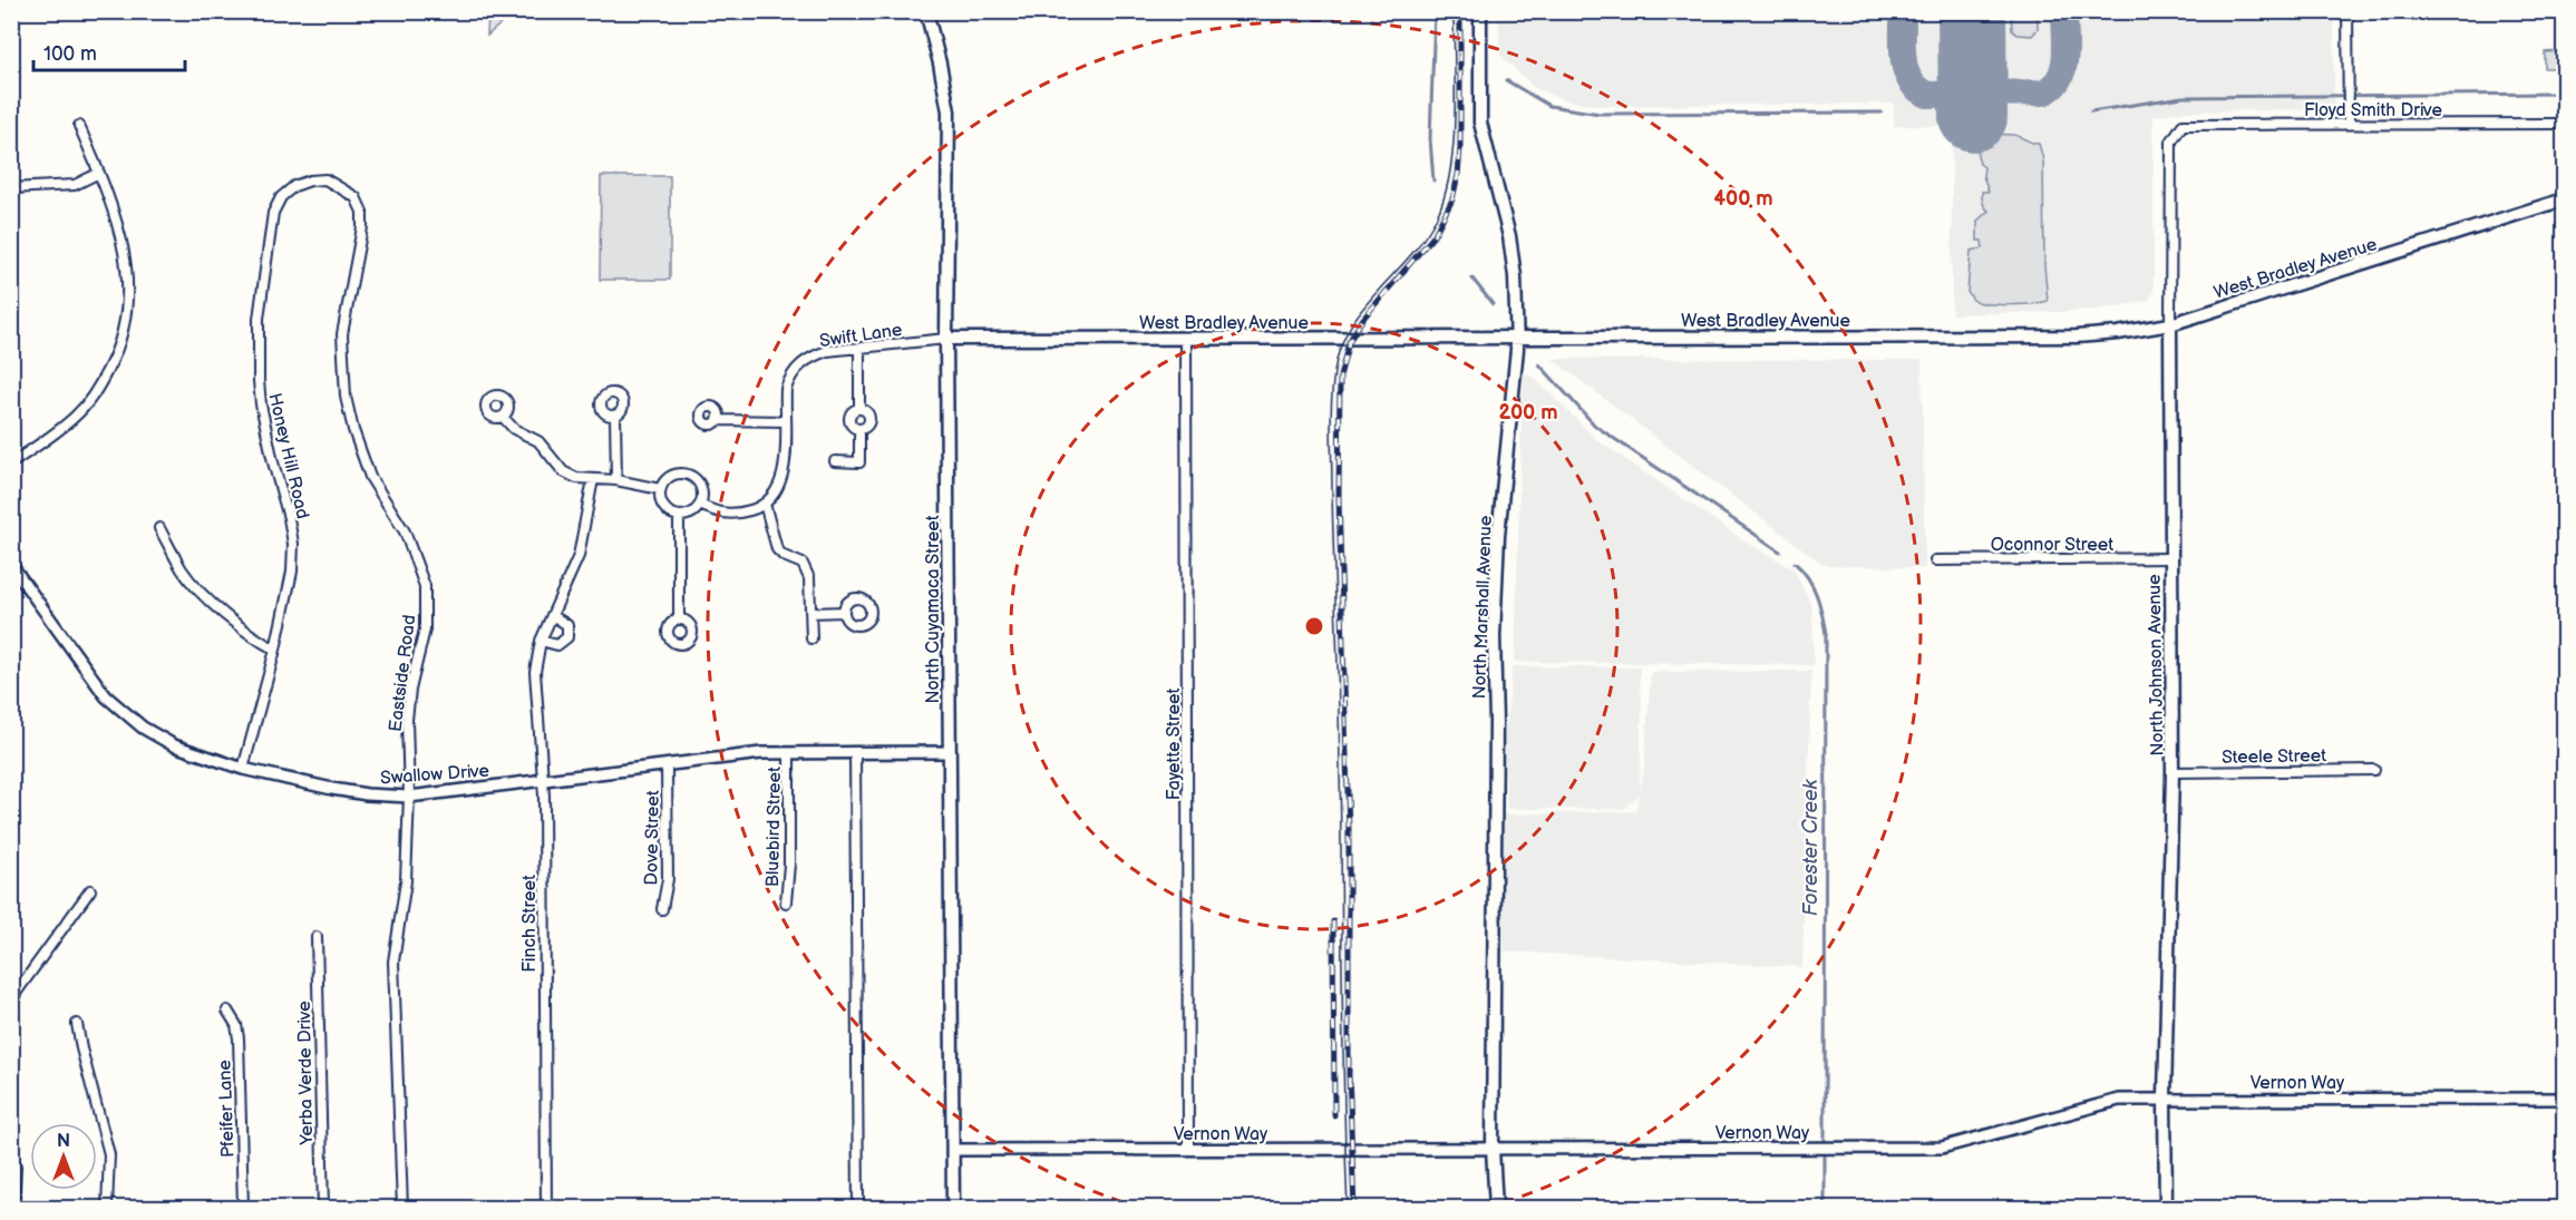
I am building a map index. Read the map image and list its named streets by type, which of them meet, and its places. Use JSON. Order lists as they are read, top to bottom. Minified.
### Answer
{"streets":{"main road":["West Bradley Avenue","North Marshall Avenue","North Cuyamaca Street","North Johnson Avenue"],"street":["Floyd Smith Drive","Swift Lane","Honey Hill Road","Oconnor Street","Eastside Road","Fayette Street","Steele Street","Swallow Drive","Bluebird Street","Dove Street","Finch Street","Yerba Verde Drive","Vernon Way","Pfeifer Lane"]},"crossings":[["Floyd Smith Drive","North Johnson Avenue"],["West Bradley Avenue","Swift Lane"],["West Bradley Avenue","North Marshall Avenue"],["West Bradley Avenue","North Cuyamaca Street"],["West Bradley Avenue","North Johnson Avenue"],["West Bradley Avenue","Fayette Street"],["Swift Lane","North Cuyamaca Street"],["Honey Hill Road","Eastside Road"],["Honey Hill Road","Swallow Drive"],["Oconnor Street","North Johnson Avenue"],["North Marshall Avenue","Vernon Way"],["North Cuyamaca Street","Swallow Drive"],["North Cuyamaca Street","Vernon Way"],["North Johnson Avenue","Steele Street"],["North Johnson Avenue","Vernon Way"],["Eastside Road","Swallow Drive"],["Fayette Street","Vernon Way"],["Swallow Drive","Bluebird Street"],["Swallow Drive","Dove Street"],["Swallow Drive","Finch Street"]],"water":["Forester Creek"],"scale_bar":"100 m","north":"top","rings":["400 m","200 m"]}
